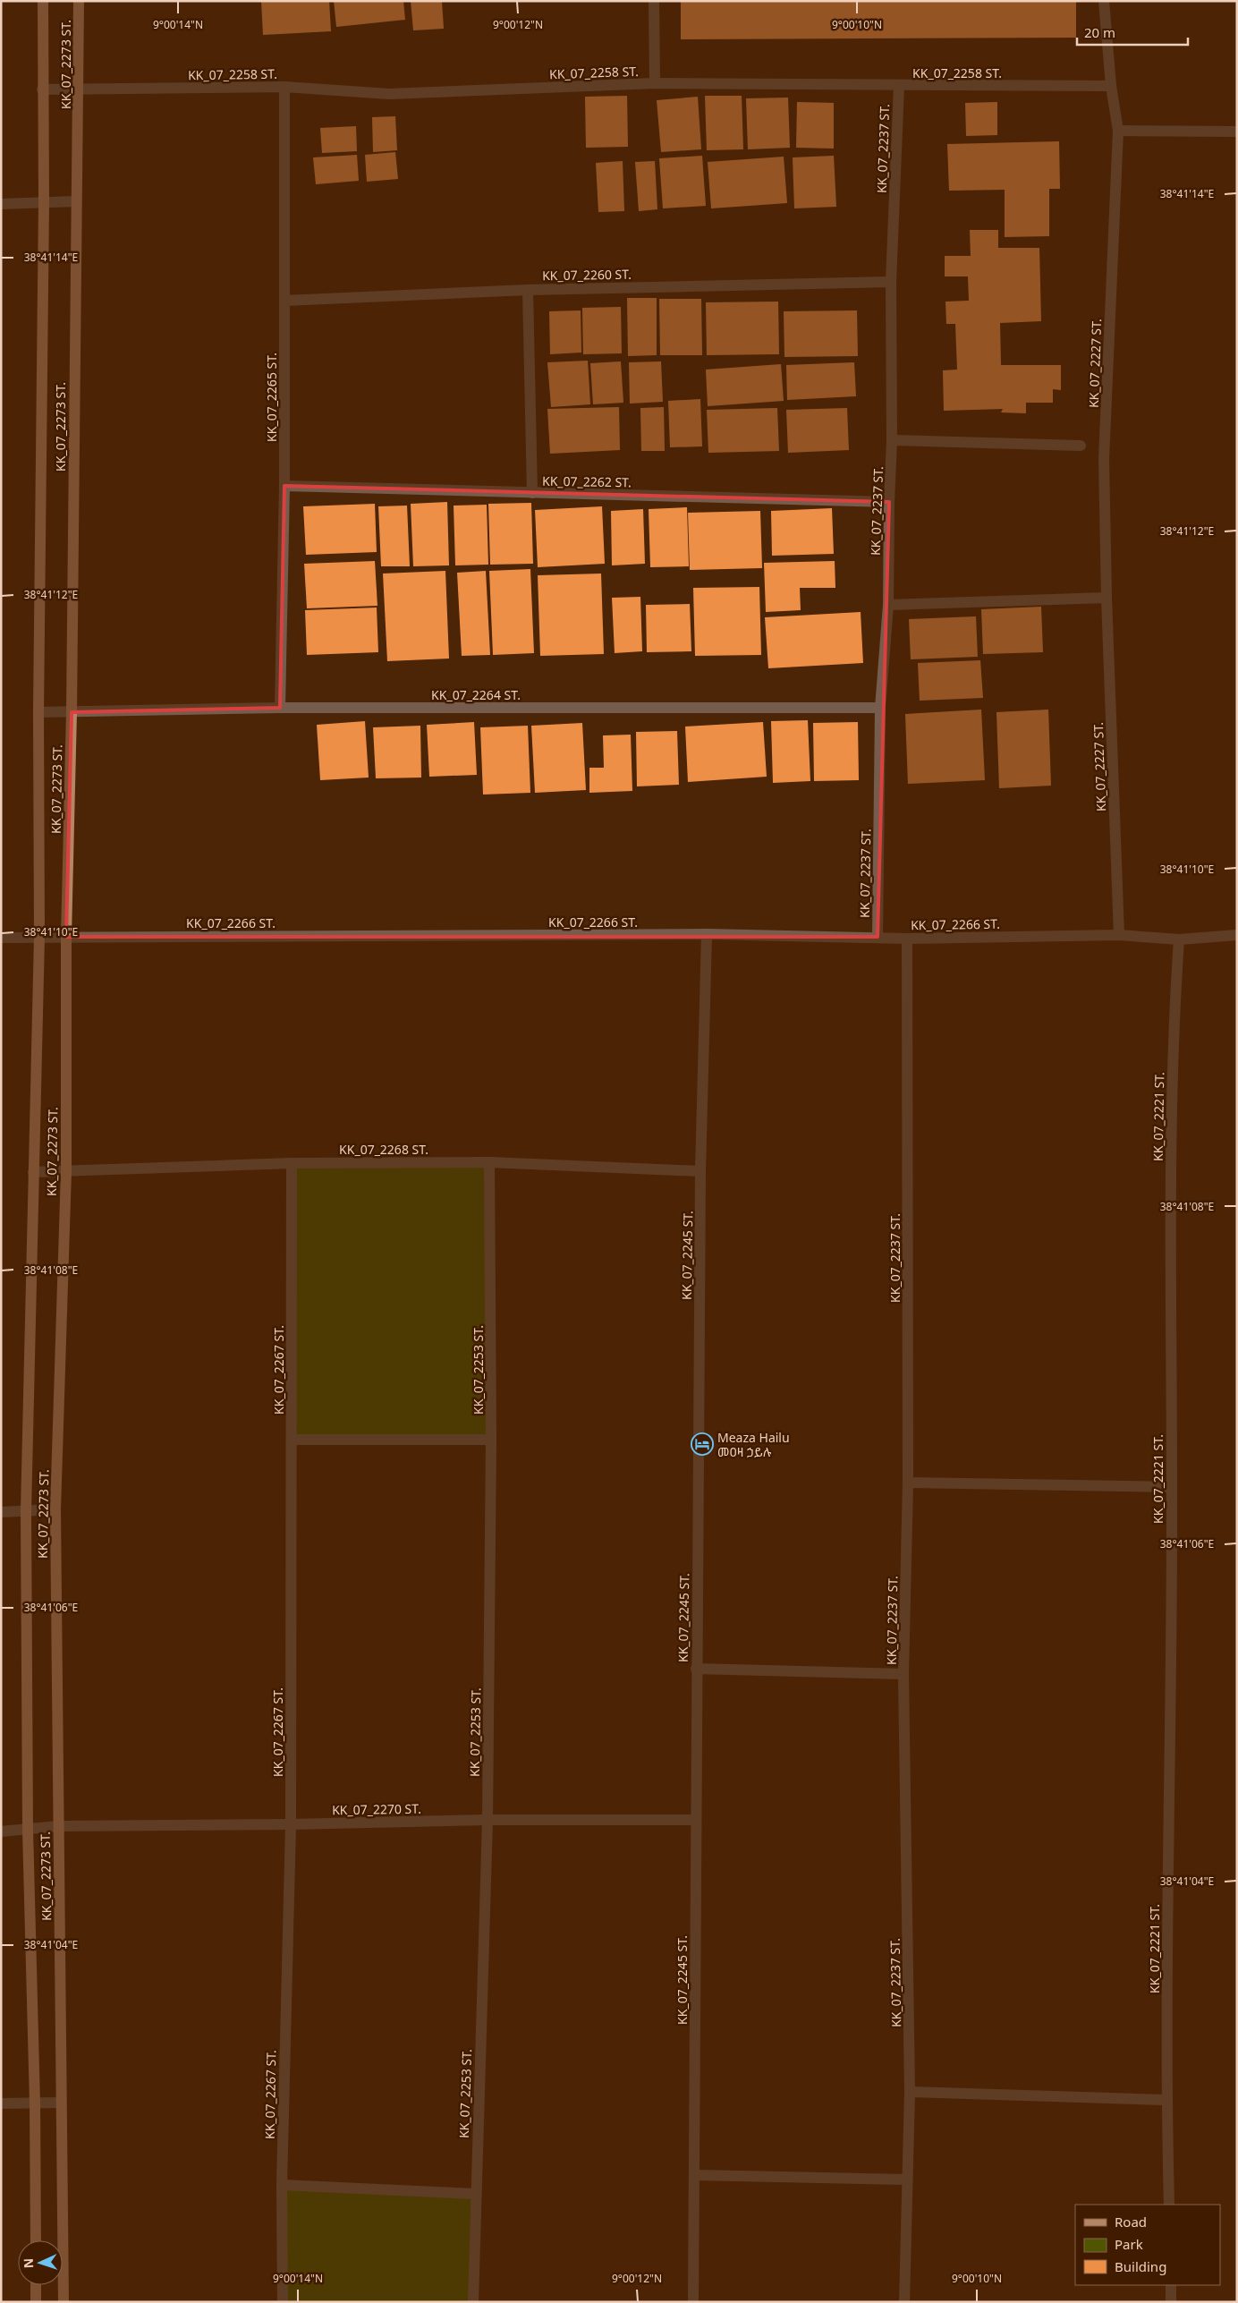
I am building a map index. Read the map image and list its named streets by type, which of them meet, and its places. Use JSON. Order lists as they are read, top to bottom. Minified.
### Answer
{"streets":{"main road":["KK_07_2273 ST."],"street":["KK_07_2258 ST.","KK_07_2237 ST.","KK_07_2260 ST.","KK_07_2227 ST.","KK_07_2265 ST.","KK_07_2262 ST.","KK_07_2264 ST.","KK_07_2266 ST.","KK_07_2221 ST.","KK_07_2268 ST.","KK_07_2245 ST.","KK_07_2267 ST.","KK_07_2253 ST.","KK_07_2270 ST."]},"crossings":[["KK_07_2273 ST.","KK_07_2258 ST."],["KK_07_2273 ST.","KK_07_2264 ST."],["KK_07_2273 ST.","KK_07_2266 ST."],["KK_07_2273 ST.","KK_07_2268 ST."],["KK_07_2273 ST.","KK_07_2270 ST."],["KK_07_2258 ST.","KK_07_2237 ST."],["KK_07_2258 ST.","KK_07_2227 ST."],["KK_07_2258 ST.","KK_07_2265 ST."],["KK_07_2237 ST.","KK_07_2260 ST."],["KK_07_2237 ST.","KK_07_2262 ST."],["KK_07_2237 ST.","KK_07_2264 ST."],["KK_07_2237 ST.","KK_07_2266 ST."],["KK_07_2260 ST.","KK_07_2265 ST."],["KK_07_2227 ST.","KK_07_2266 ST."],["KK_07_2265 ST.","KK_07_2262 ST."],["KK_07_2265 ST.","KK_07_2264 ST."],["KK_07_2266 ST.","KK_07_2221 ST."],["KK_07_2266 ST.","KK_07_2245 ST."],["KK_07_2268 ST.","KK_07_2245 ST."],["KK_07_2268 ST.","KK_07_2267 ST."],["KK_07_2268 ST.","KK_07_2253 ST."],["KK_07_2245 ST.","KK_07_2270 ST."],["KK_07_2267 ST.","KK_07_2270 ST."],["KK_07_2253 ST.","KK_07_2270 ST."]],"places":{"hotel":["Meaza Hailu መዐዛ ኃይሉ"]},"legend":["Road","Park","Building"],"scale_bar":"20 m","north":"left","coordinates":["9°00'14\"N","9°00'12\"N","9°00'10\"N","38°41'14\"E","38°41'12\"E","38°41'10\"E","38°41'08\"E","38°41'06\"E","38°41'04\"E"]}
